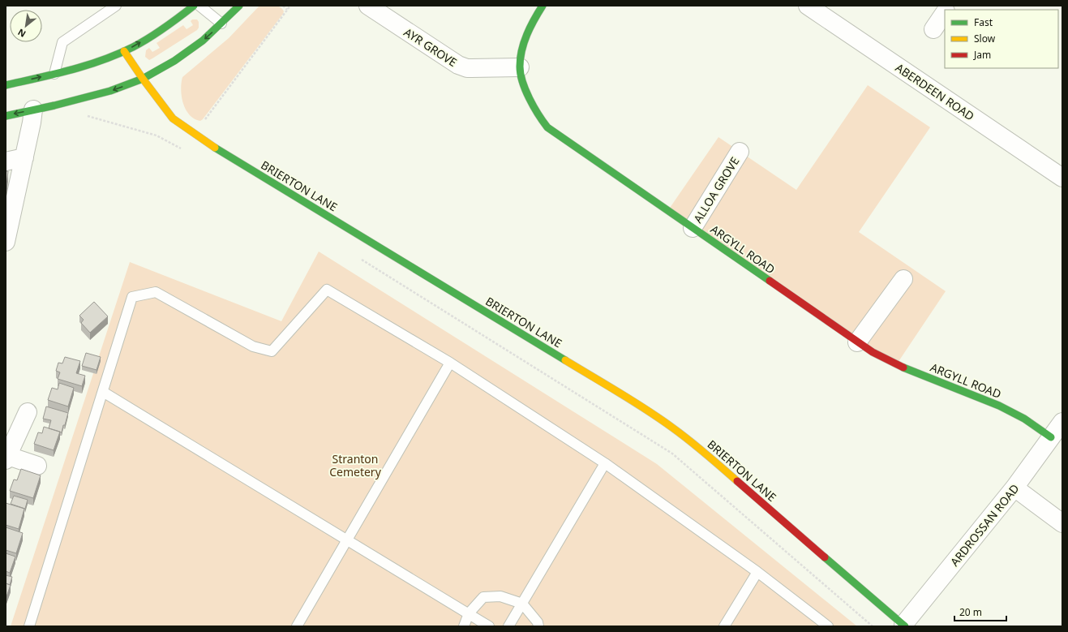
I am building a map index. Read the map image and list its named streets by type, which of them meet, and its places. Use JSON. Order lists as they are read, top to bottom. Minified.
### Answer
{"streets":{"main road":["BRIERTON LANE","ARGYLL ROAD"],"street":["AYR GROVE","ABERDEEN ROAD","ALLOA GROVE","ARDROSSAN ROAD"]},"crossings":[["AYR GROVE","ARGYLL ROAD"],["BRIERTON LANE","ARDROSSAN ROAD"],["ALLOA GROVE","ARGYLL ROAD"],["ARGYLL ROAD","ARDROSSAN ROAD"]],"parks":["Stranton Cemetery"],"legend":["Fast","Slow","Jam"],"scale_bar":"20 m","north":"bottom left"}
